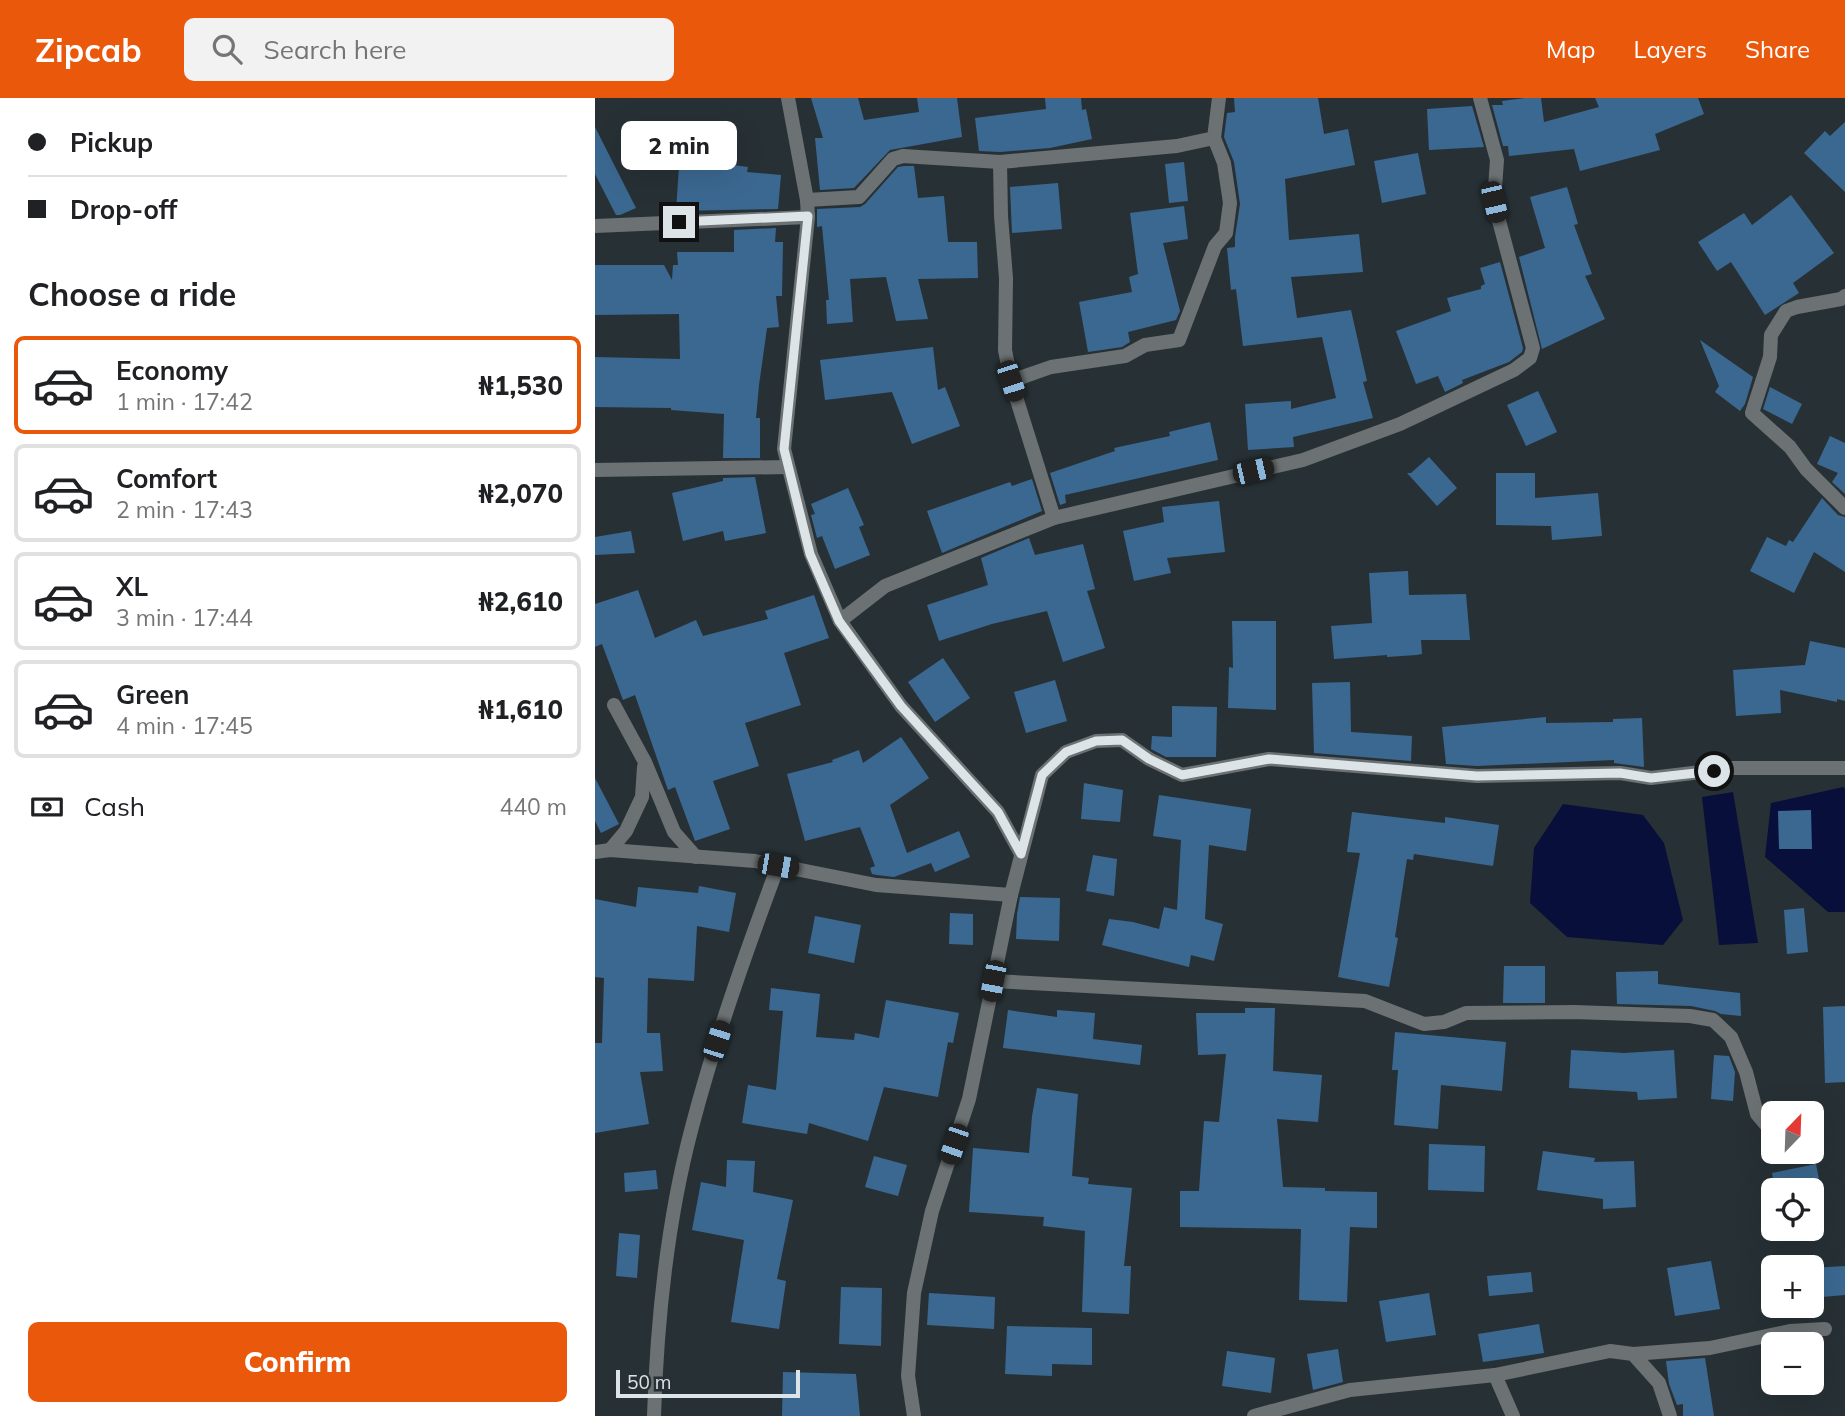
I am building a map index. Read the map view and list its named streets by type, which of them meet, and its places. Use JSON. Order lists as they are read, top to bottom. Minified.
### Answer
{"scale_bar":"50 m","north":"top right","page":{"header":"Zipcab","search":"Search here","nav":["Map","Layers","Share"],"banner":["Pickup","Drop-off"],"bubble":"2 min","heading":"Choose a ride","list":[{"name":"Economy","note":"1 min · 17:42","value":"₦1,530"},{"name":"Comfort","note":"2 min · 17:43","value":"₦2,070"},{"name":"XL","note":"3 min · 17:44","value":"₦2,610"},{"name":"Green","note":"4 min · 17:45","value":"₦1,610"}],"pay":["Cash","440 m"],"map_buttons":["+","−"],"buttons":"Confirm","scale":"50 m"}}
